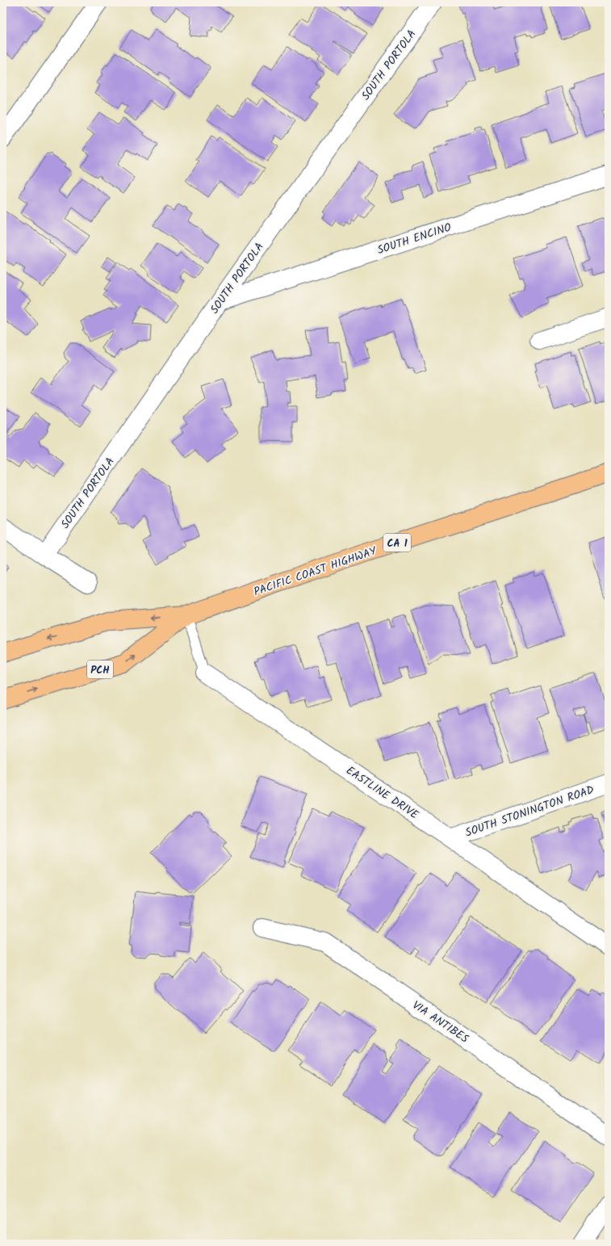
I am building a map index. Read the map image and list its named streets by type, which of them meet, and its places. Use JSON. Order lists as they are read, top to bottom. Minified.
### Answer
{"streets":{"highway":["CA 1","PACIFIC COAST HIGHWAY","PCH"],"street":["SOUTH PORTOLA","SOUTH ENCINO","EASTLINE DRIVE","SOUTH STONINGTON ROAD","VIA ANTIBES"]},"crossings":[["SOUTH PORTOLA","SOUTH ENCINO"],["PACIFIC COAST HIGHWAY","EASTLINE DRIVE"],["EASTLINE DRIVE","SOUTH STONINGTON ROAD"]]}
